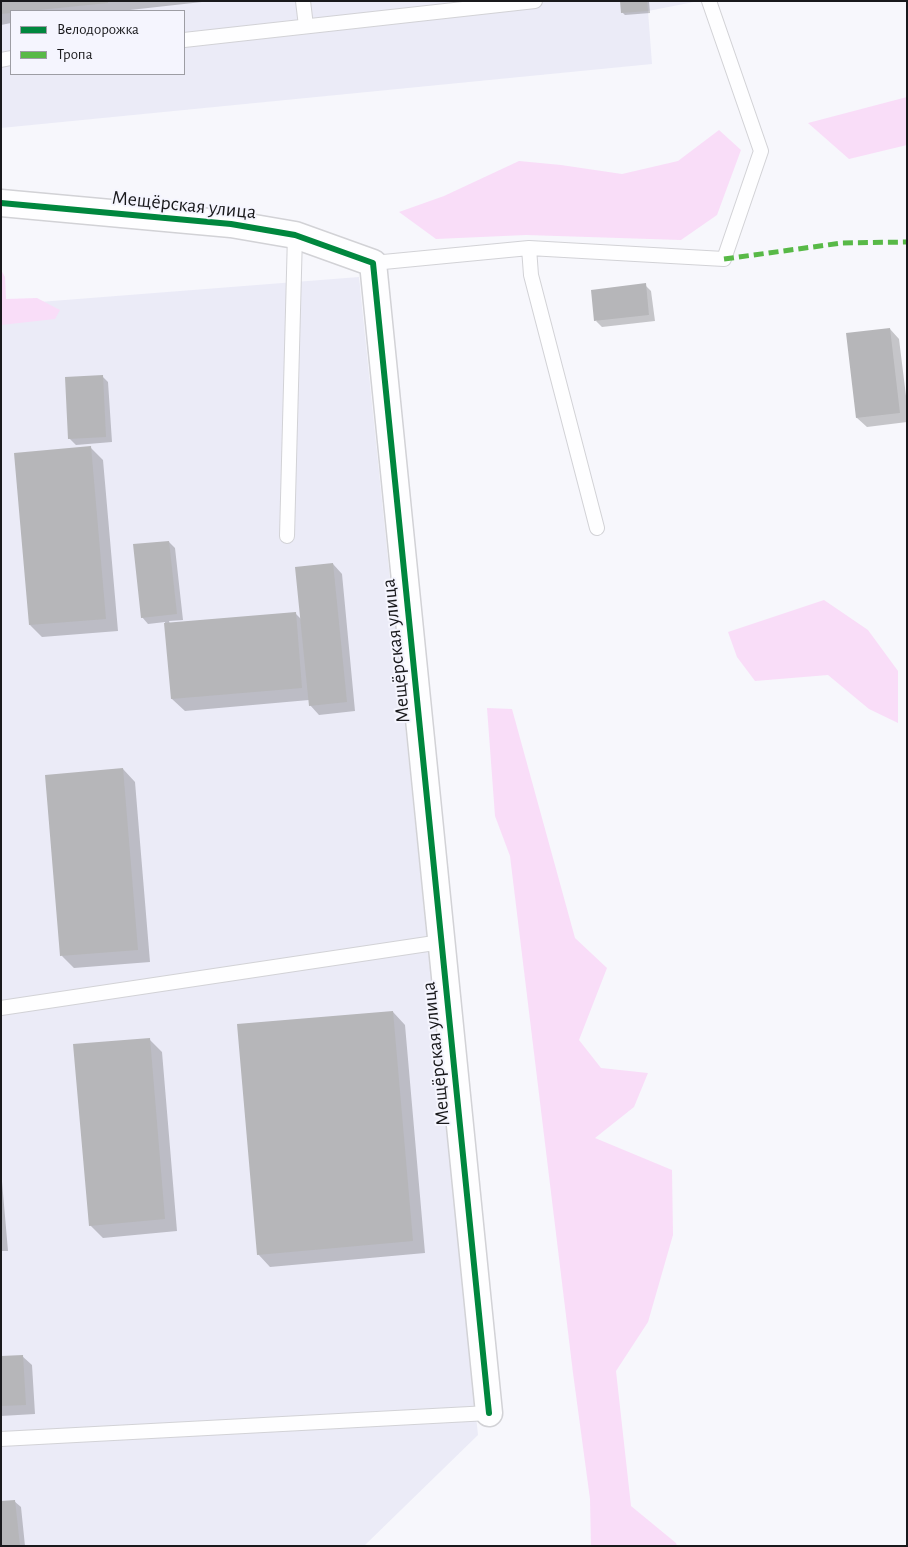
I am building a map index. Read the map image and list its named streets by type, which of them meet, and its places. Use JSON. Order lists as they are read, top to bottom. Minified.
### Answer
{"streets":{"street":["Мещёрская улица"]},"legend":["Велодорожка","Тропа"]}
